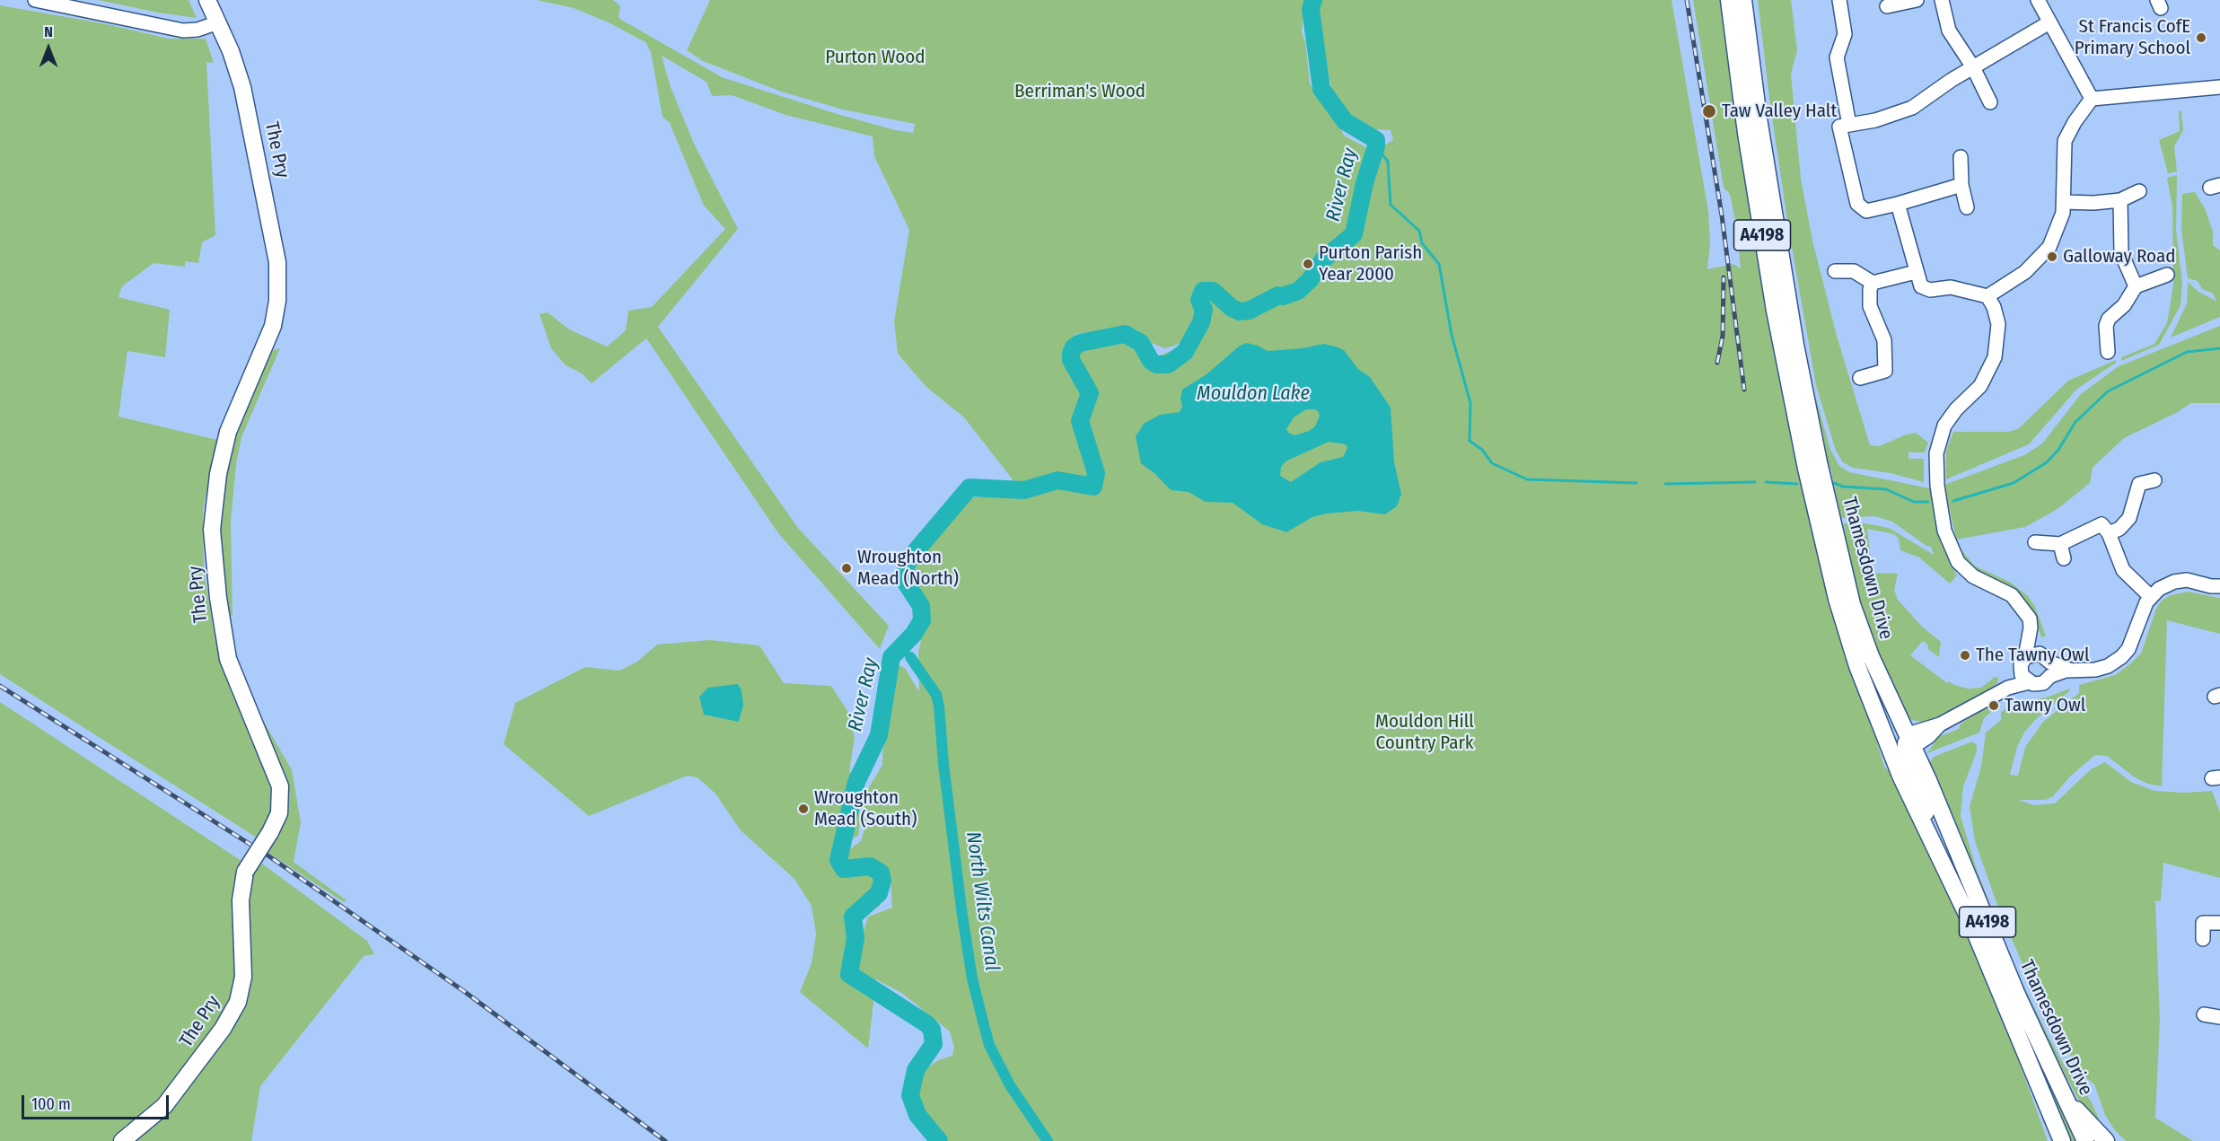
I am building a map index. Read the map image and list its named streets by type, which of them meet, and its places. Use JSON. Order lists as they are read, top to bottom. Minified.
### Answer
{"streets":{"main road":["The Pry","A4198","Thamesdown Drive"]},"water":["River Ray","Mouldon Lake","North Wilts Canal"],"parks":["Purton Wood","Berriman's Wood","Mouldon Hill Country Park"],"places":["St Francis CofE Primary School","Taw Valley Halt","Galloway Road","Purton Parish Year 2000","Wroughton Mead (North)","The Tawny Owl","Tawny Owl","Wroughton Mead (South)"],"scale_bar":"100 m","north":"top"}
